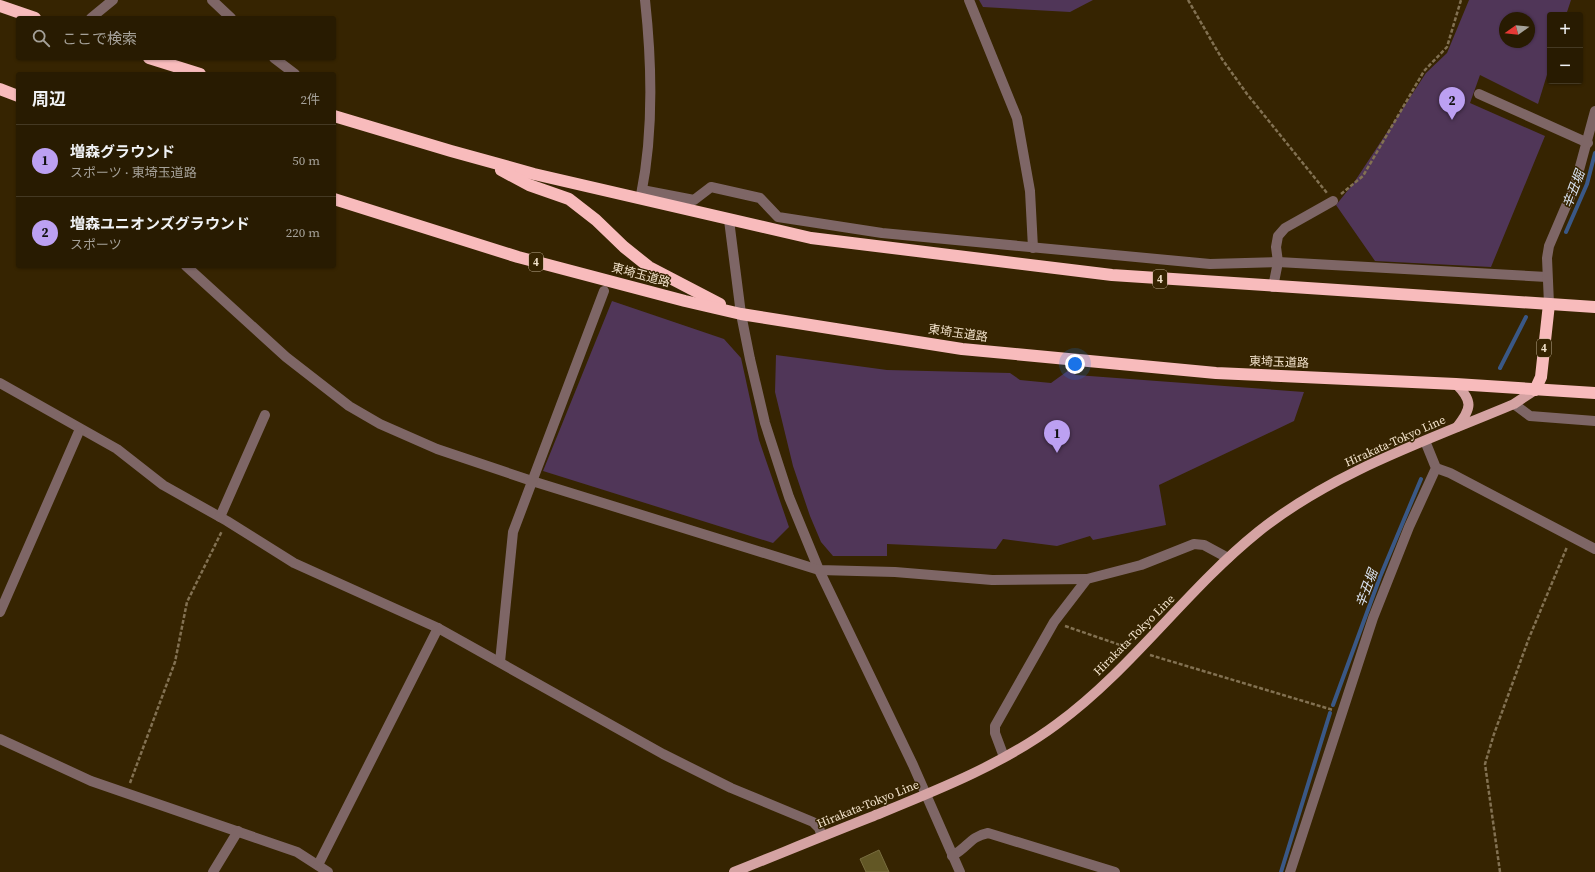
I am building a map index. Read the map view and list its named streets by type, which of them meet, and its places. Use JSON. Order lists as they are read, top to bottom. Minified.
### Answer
{"streets":{"highway":["4","東埼玉道路"],"main road":["Hirakata-Tokyo Line"]},"crossings":[["4","東埼玉道路"],["4","Hirakata-Tokyo Line"],["東埼玉道路","Hirakata-Tokyo Line"]],"water":["辛丑堀"],"north":"left","page":{"map_buttons":["+","−"],"search":"ここで検索","heading":["周辺","2件"],"pins":["2","1"],"list":[{"mark":"1","name":"増森グラウンド","note":"スポーツ · 東埼玉道路","value":"50 m"},{"mark":"2","name":"増森ユニオンズグラウンド","note":"スポーツ","value":"220 m"}]}}
